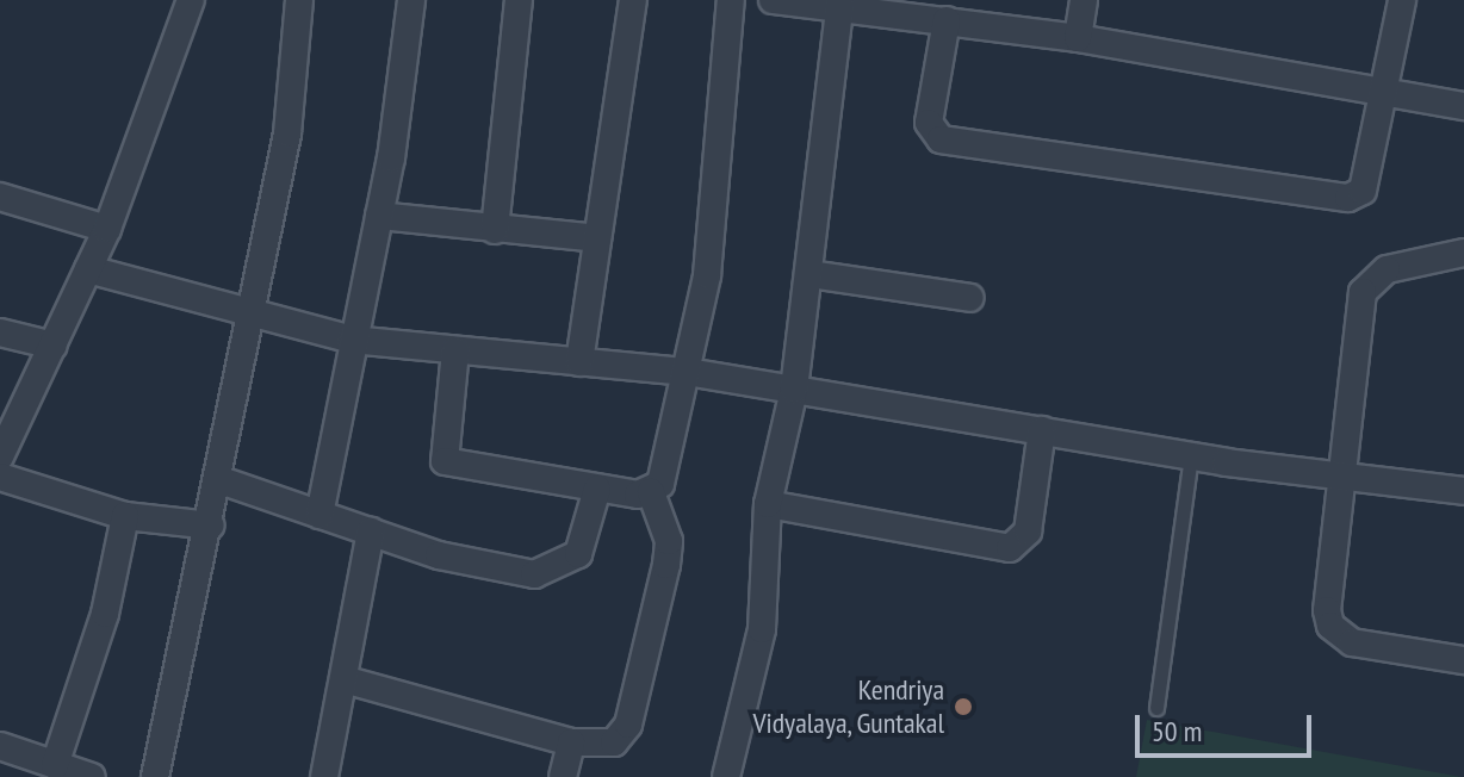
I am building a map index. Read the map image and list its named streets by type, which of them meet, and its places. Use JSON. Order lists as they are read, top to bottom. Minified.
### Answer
{"places":["Kendriya Vidyalaya, Guntakal"],"scale_bar":"50 m"}
